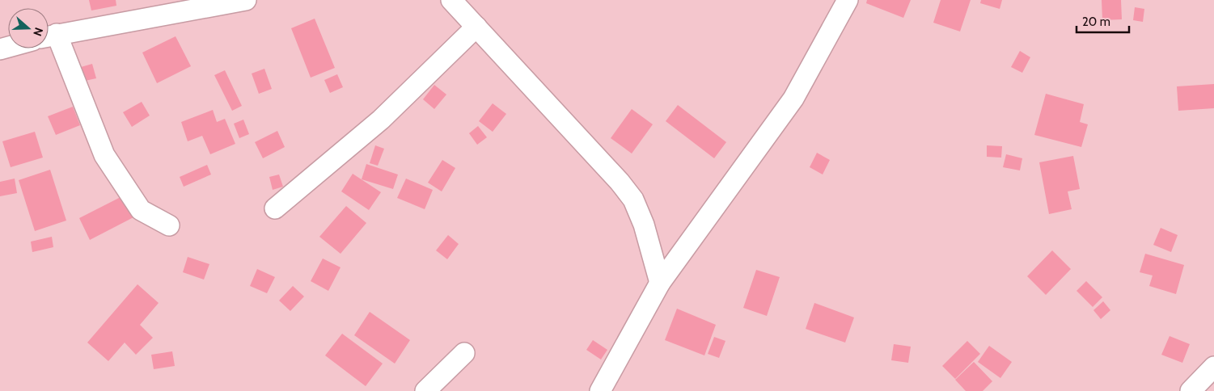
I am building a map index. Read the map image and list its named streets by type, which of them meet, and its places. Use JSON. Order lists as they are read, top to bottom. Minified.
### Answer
{"scale_bar":"20 m","north":"right"}
